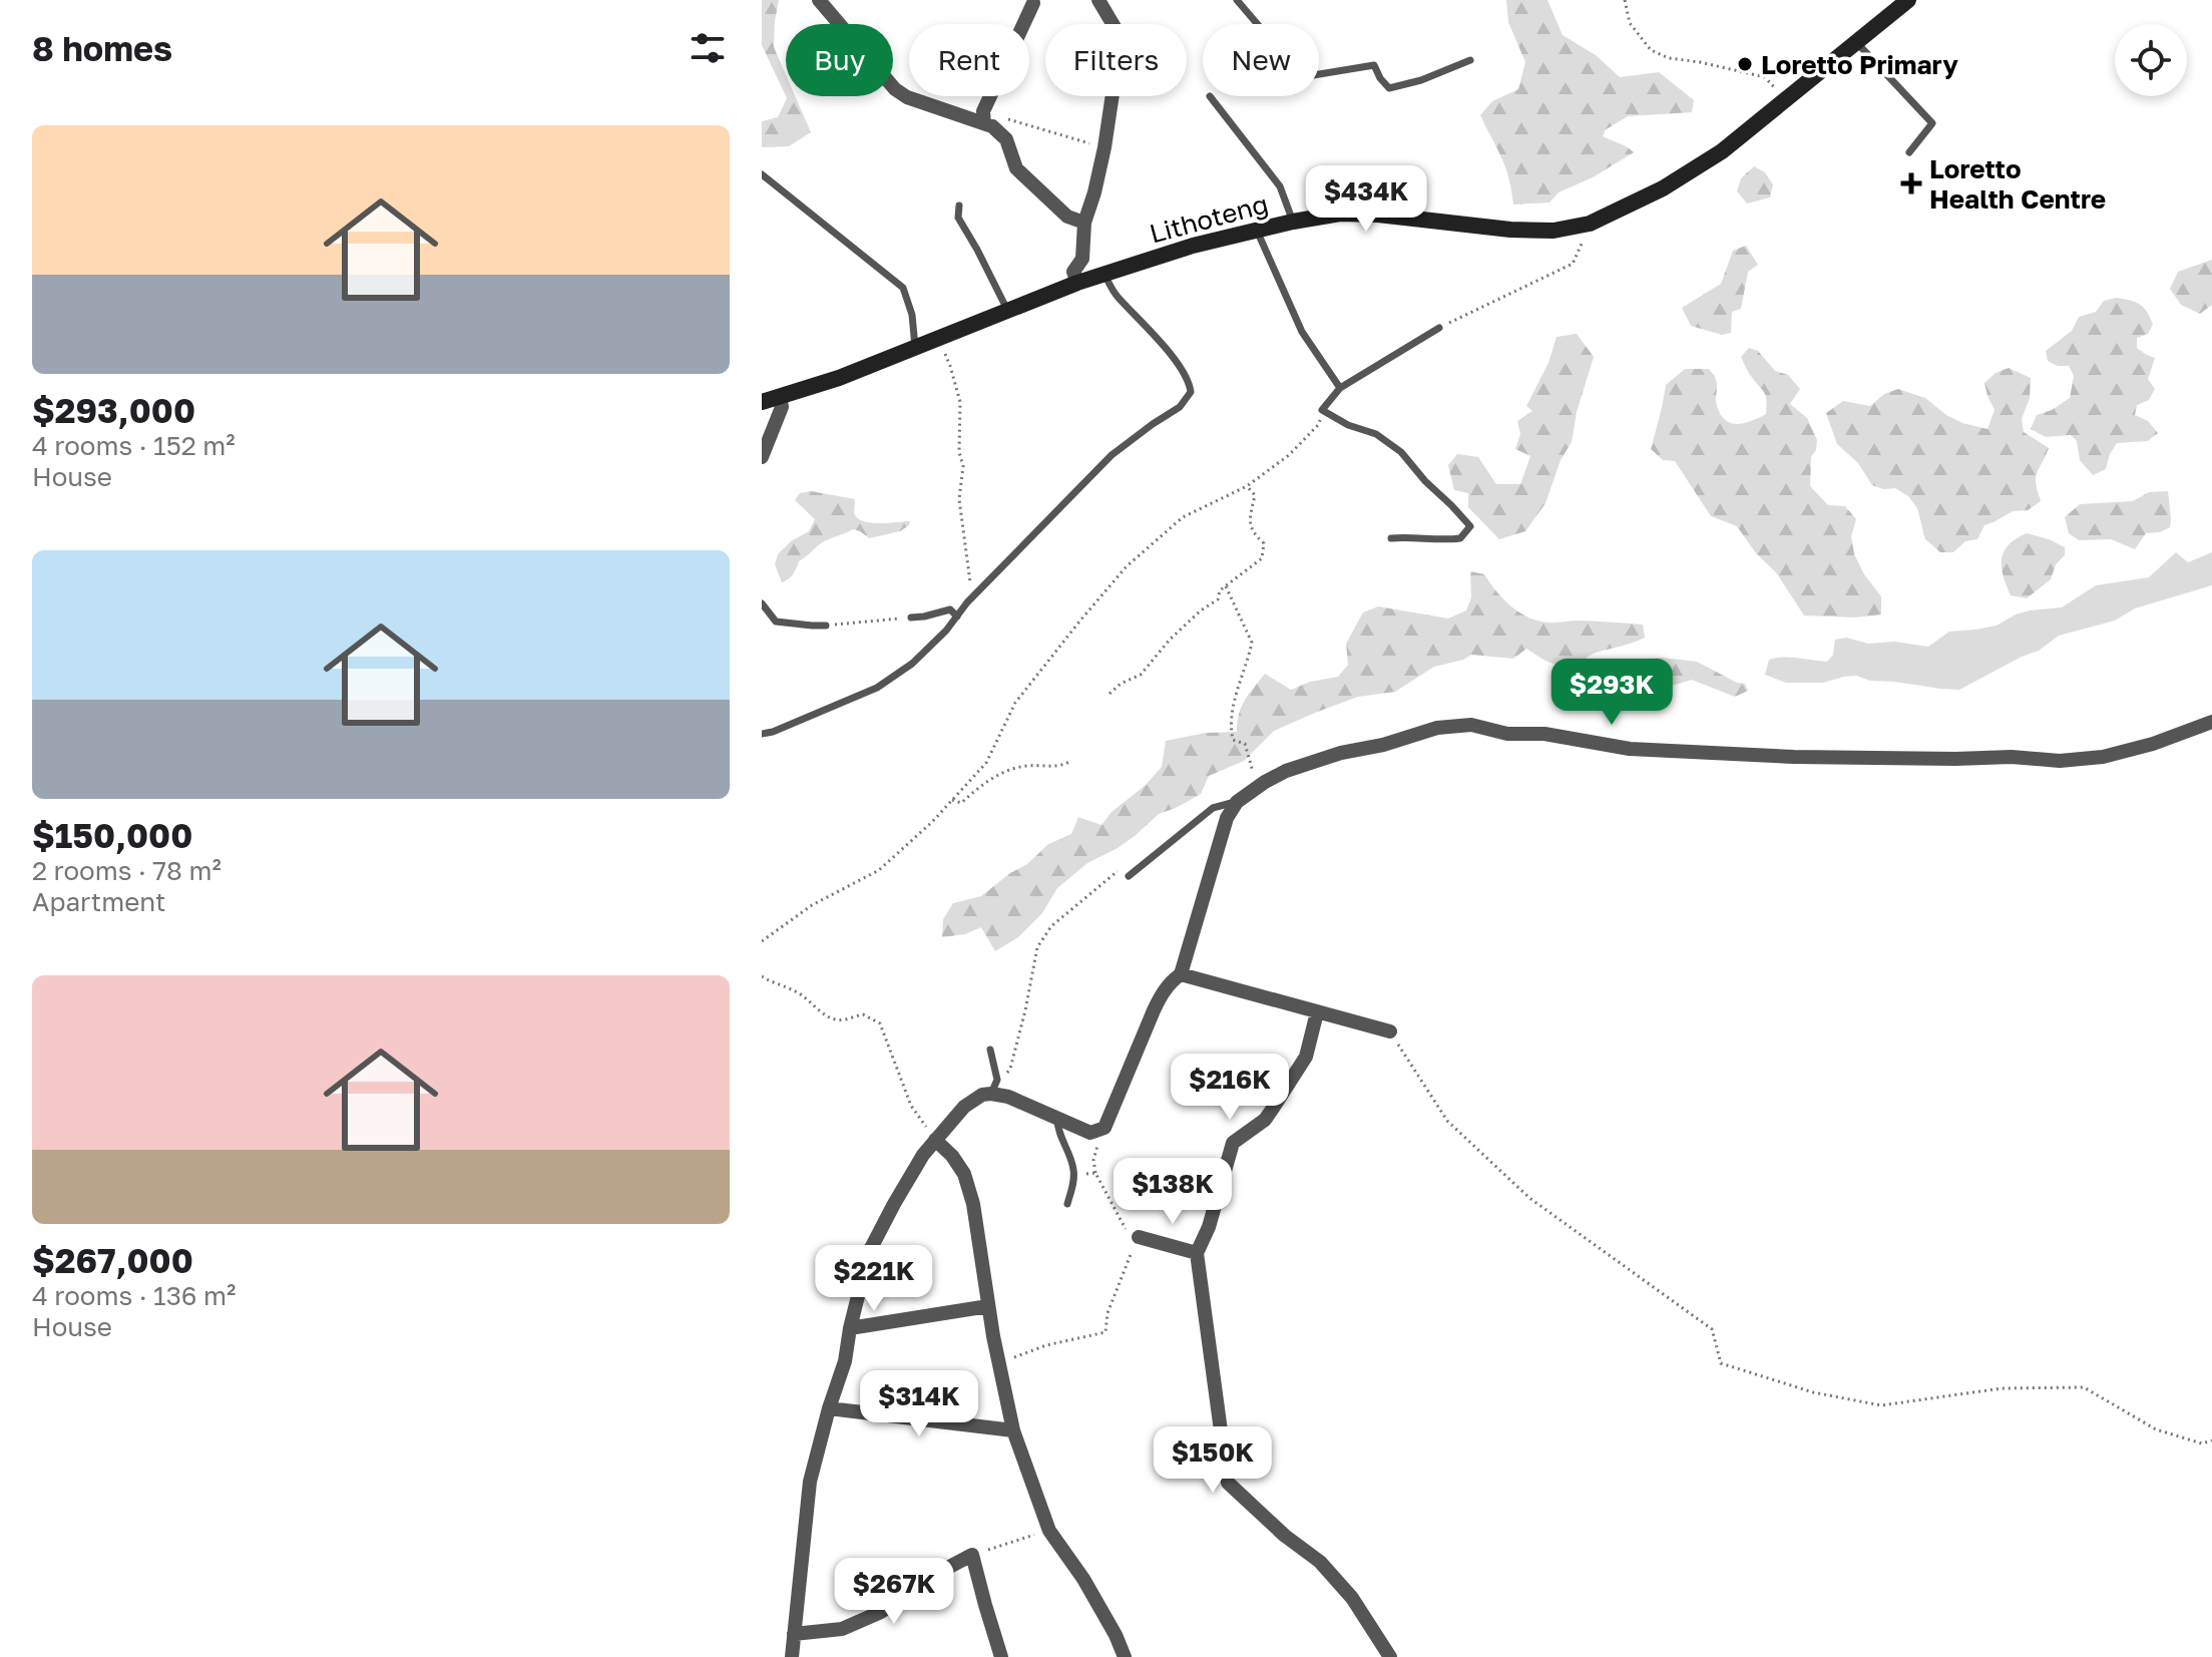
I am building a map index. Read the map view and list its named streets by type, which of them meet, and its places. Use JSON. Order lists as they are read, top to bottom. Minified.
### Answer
{"streets":{"main road":["Lithoteng"]},"places":{"other":["Loretto Primary"],"health":["Loretto Health Centre"]},"page":{"heading":"8 homes","chip":["Buy","Rent","Filters","New"],"list":[{"name":"$293,000","note":"4 rooms · 152 m² · House"},{"name":"$150,000","note":"2 rooms · 78 m² · Apartment"},{"name":"$267,000","note":"4 rooms · 136 m² · House"}],"price":["$434K","$293K","$216K","$138K","$221K","$314K","$150K","$267K"]}}
